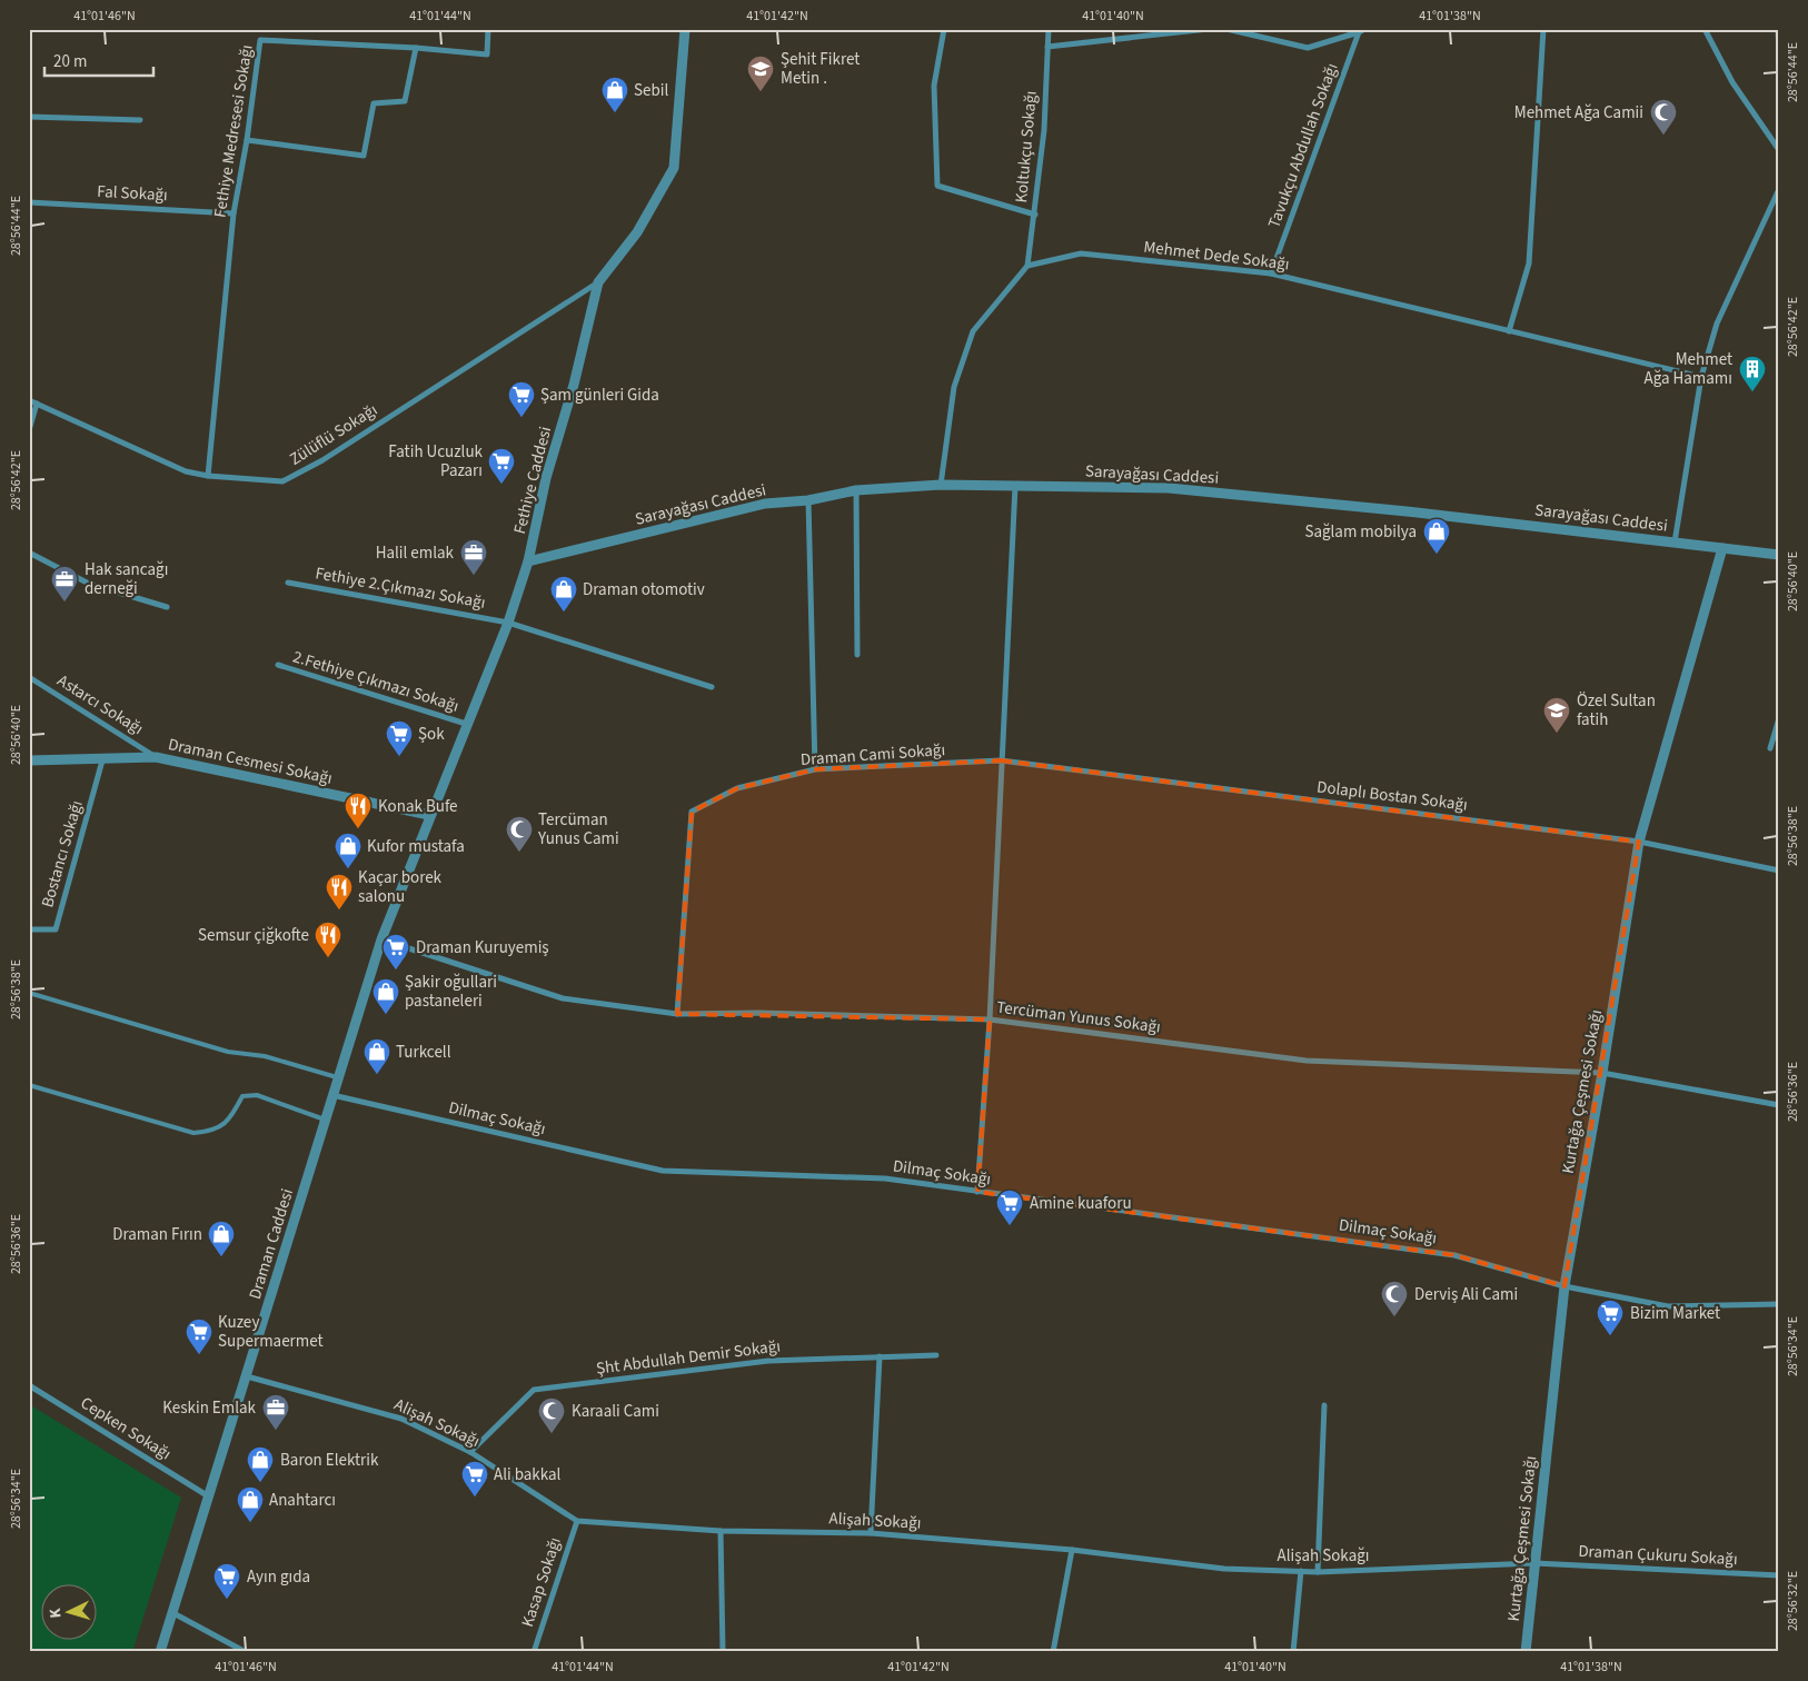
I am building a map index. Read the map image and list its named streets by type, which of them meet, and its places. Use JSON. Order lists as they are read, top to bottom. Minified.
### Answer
{"streets":{"street":["Fethiye Medresesi Sokağı","Tavukçu Abdullah Sokağı","Koltukçu Sokağı","Fal Sokağı","Mehmet Dede Sokağı","Zülüflü Sokağı","Sarayağası Caddesi","Fethiye Caddesi","Fethiye 2.Çıkmazı Sokağı","2.Fethiye Çıkmazı Sokağı","Astarcı Sokağı","Draman Cami Sokağı","Draman Cesmesi Sokağı","Dolaplı Bostan Sokağı","Bostancı Sokağı","Tercüman Yunus Sokağı","Kurtağa Çeşmesi Sokağı","Dilmaç Sokağı","Draman Caddesi","Şht Abdullah Demir Sokağı","Alişah Sokağı","Cepken Sokağı","Draman Çukuru Sokağı","Kasap Sokağı"]},"crossings":[["Fethiye Medresesi Sokağı","Fal Sokağı"],["Fethiye Medresesi Sokağı","Zülüflü Sokağı"],["Tavukçu Abdullah Sokağı","Mehmet Dede Sokağı"],["Koltukçu Sokağı","Mehmet Dede Sokağı"],["Zülüflü Sokağı","Fethiye Caddesi"],["Sarayağası Caddesi","Fethiye Caddesi"],["Sarayağası Caddesi","Kurtağa Çeşmesi Sokağı"],["Fethiye Caddesi","Fethiye 2.Çıkmazı Sokağı"],["Fethiye Caddesi","2.Fethiye Çıkmazı Sokağı"],["Fethiye Caddesi","Draman Cesmesi Sokağı"],["Fethiye Caddesi","Tercüman Yunus Sokağı"],["Fethiye Caddesi","Draman Caddesi"],["Astarcı Sokağı","Draman Cesmesi Sokağı"],["Draman Cami Sokağı","Dolaplı Bostan Sokağı"],["Draman Cami Sokağı","Tercüman Yunus Sokağı"],["Draman Cesmesi Sokağı","Bostancı Sokağı"],["Dolaplı Bostan Sokağı","Kurtağa Çeşmesi Sokağı"],["Tercüman Yunus Sokağı","Kurtağa Çeşmesi Sokağı"],["Tercüman Yunus Sokağı","Draman Caddesi"],["Kurtağa Çeşmesi Sokağı","Dilmaç Sokağı"],["Kurtağa Çeşmesi Sokağı","Alişah Sokağı"],["Kurtağa Çeşmesi Sokağı","Draman Çukuru Sokağı"],["Dilmaç Sokağı","Draman Caddesi"],["Draman Caddesi","Alişah Sokağı"],["Draman Caddesi","Cepken Sokağı"],["Şht Abdullah Demir Sokağı","Alişah Sokağı"],["Alişah Sokağı","Draman Çukuru Sokağı"],["Alişah Sokağı","Kasap Sokağı"]],"places":{"school or university":["Şehit Fikret Metin .","Özel Sultan fatih"],"shop":["Sebil","Sağlam mobilya","Draman otomotiv","Kufor mustafa","Şakir oğullari pastaneleri","Turkcell","Draman Fırın","Baron Elektrik","Anahtarcı"],"mosque":["Mehmet Ağa Camii","Tercüman Yunus Cami","Derviş Ali Cami","Karaali Cami"],"building":["Mehmet Ağa Hamamı"],"supermarket":["Şam günleri Gida","Fatih Ucuzluk Pazarı","Şok","Draman Kuruyemiş","Amine kuaforu","Bizim Market","Kuzey Supermaermet","Ali bakkal","Ayın gıda"],"office":["Halil emlak","Hak sancağı derneği","Keskin Emlak"],"restaurant":["Konak Bufe","Kaçar borek salonu","Semsur çiğkofte"]},"scale_bar":"20 m","north":"left","coordinates":["41°01'46\"N","41°01'44\"N","41°01'42\"N","41°01'40\"N","41°01'38\"N","28°56'44\"E","28°56'42\"E","28°56'40\"E","28°56'38\"E","28°56'36\"E","28°56'34\"E","28°56'32\"E"]}
